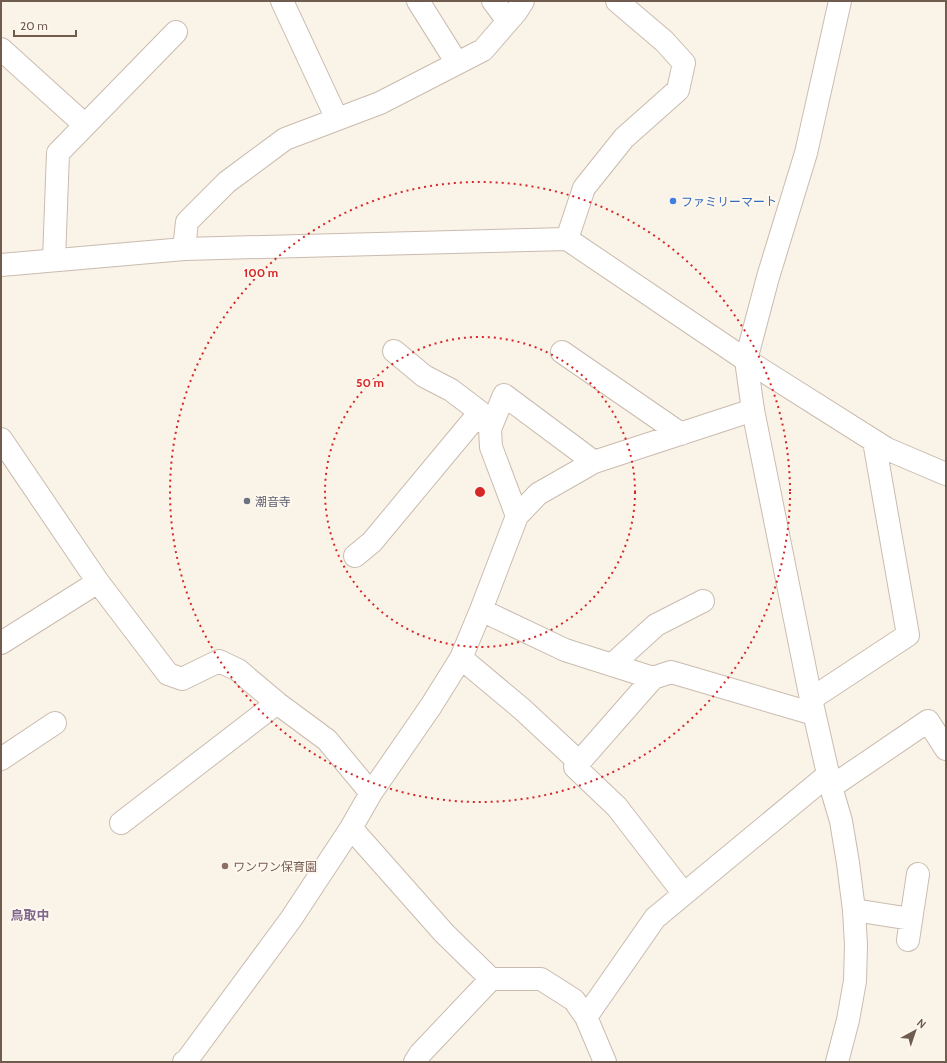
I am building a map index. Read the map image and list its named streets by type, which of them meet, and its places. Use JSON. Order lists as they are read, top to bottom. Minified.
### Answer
{"districts":["鳥取中"],"places":["ファミリーマート","潮音寺","ワンワン保育園"],"scale_bar":"20 m","north":"top right","rings":["100 m","50 m"]}
